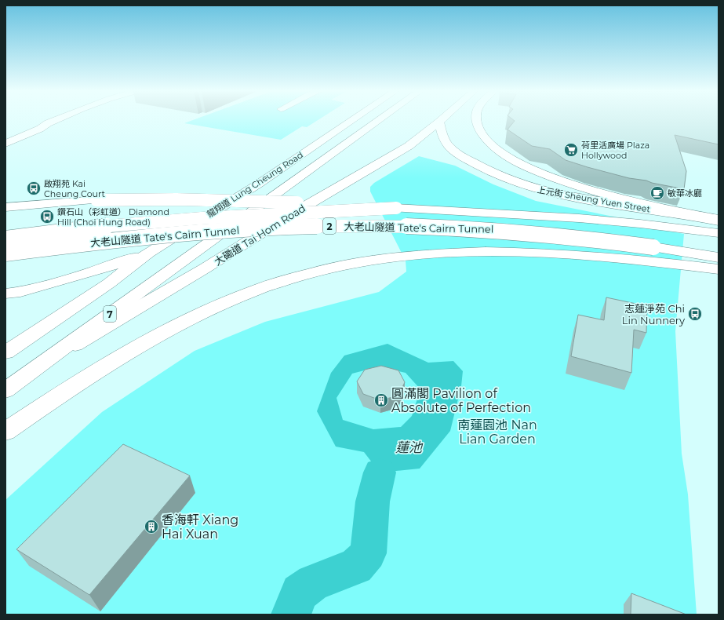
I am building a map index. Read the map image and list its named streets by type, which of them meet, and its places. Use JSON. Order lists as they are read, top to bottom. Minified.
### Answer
{"streets":{"main road":["龍翔道 Lung Cheung Road","上元街 Sheung Yuen Street","2","大老山隧道 Tate's Cairn Tunnel","大磡道 Tai Hom Road","7"]},"crossings":[["龍翔道 Lung Cheung Road","大磡道 Tai Hom Road"],["上元街 Sheung Yuen Street","大磡道 Tai Hom Road"]],"water":["蓮池"],"parks":["南蓮園池 Nan Lian Garden"],"places":{"supermarket":["荷里活廣場 Plaza Hollywood"],"bus stop":["啟翔苑 Kai Cheung Court","鑽石山（彩虹道） Diamond Hill (Choi Hung Road)","志蓮淨苑 Chi Lin Nunnery"],"cafe":["敏華冰廳"],"building":["圓滿閣 Pavilion of Absolute of Perfection","香海軒 Xiang Hai Xuan"]}}
